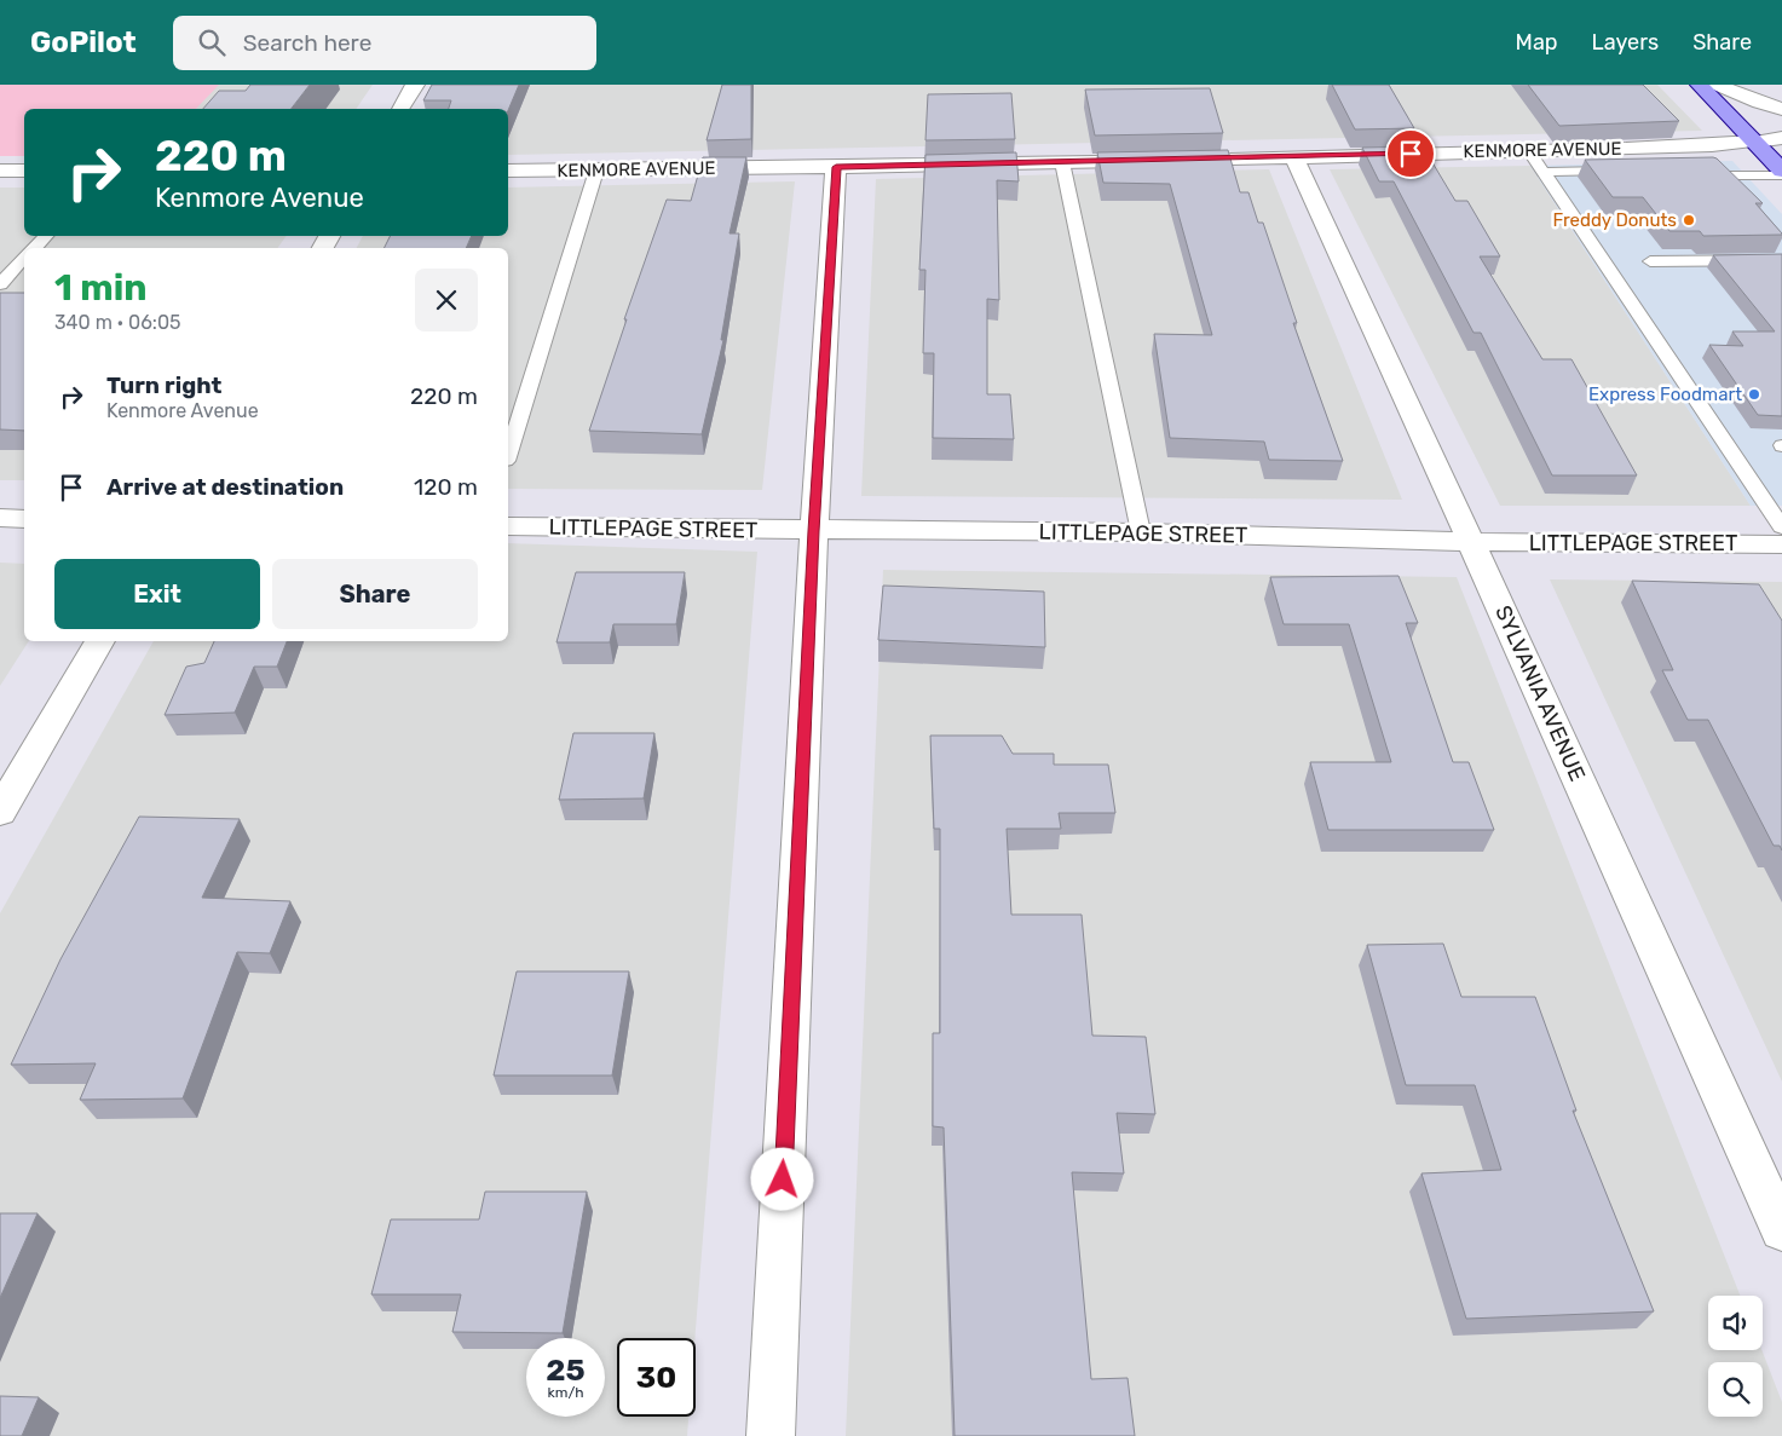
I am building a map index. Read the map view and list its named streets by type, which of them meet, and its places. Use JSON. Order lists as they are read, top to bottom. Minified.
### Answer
{"streets":{"street":["KENMORE AVENUE","LITTLEPAGE STREET","SYLVANIA AVENUE"]},"crossings":[["KENMORE AVENUE","SYLVANIA AVENUE"],["LITTLEPAGE STREET","SYLVANIA AVENUE"]],"places":["Freddy Donuts","Express Foodmart"],"page":{"header":"GoPilot","search":"Search here","nav":["Map","Layers","Share"],"turn":["220 m","Kenmore Avenue"],"heading":["1 min","340 m · 06:05"],"list":[{"name":"Turn right","note":"Kenmore Avenue","value":"220 m"},{"name":"Arrive at destination","value":"120 m"}],"buttons":["Exit","Share"],"speed":"25 km/h","limit":"30"}}
